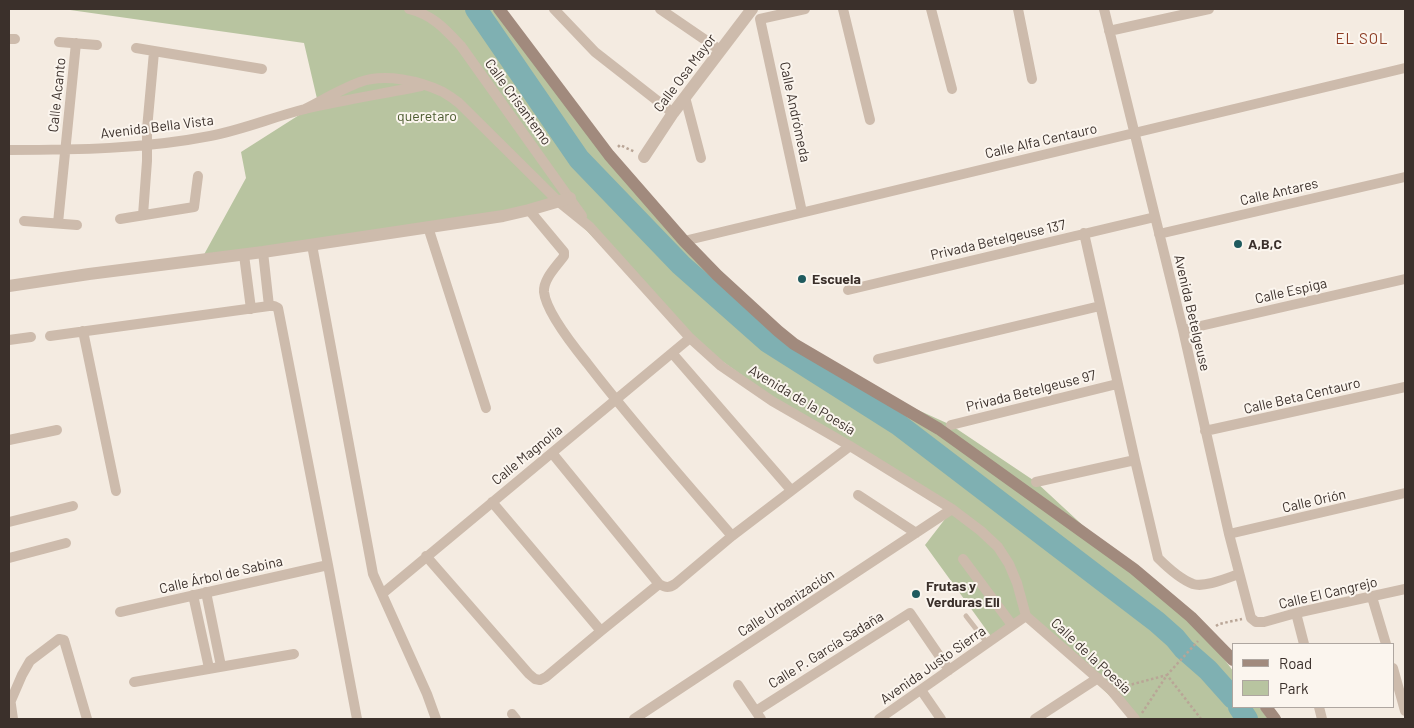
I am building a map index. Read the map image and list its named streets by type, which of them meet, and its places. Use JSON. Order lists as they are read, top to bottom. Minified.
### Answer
{"streets":{"street":["Calle Osa Mayor","Calle Acanto","Calle Crisantemo","Calle Andrómeda","Avenida Bella Vista","Calle Alfa Centauro","Calle Antares","Privada Betelgeuse 137","Calle Espiga","Avenida Betelgeuse","Privada Betelgeuse 97","Calle Beta Centauro","Avenida de la Poesía","Calle Magnolia","Calle Orión","Calle Árbol de Sabina","Calle El Cangrejo","Calle Urbanización","Calle P. García Sadaña","Calle de la Poesía","Avenida Justo Sierra"]},"crossings":[["Calle Osa Mayor","Calle Andrómeda"],["Calle Acanto","Avenida Bella Vista"],["Calle Crisantemo","Avenida Bella Vista"],["Calle Crisantemo","Avenida de la Poesía"],["Calle Andrómeda","Calle Alfa Centauro"],["Avenida Bella Vista","Avenida de la Poesía"],["Calle Alfa Centauro","Avenida Betelgeuse"],["Calle Antares","Avenida Betelgeuse"],["Privada Betelgeuse 137","Avenida Betelgeuse"],["Privada Betelgeuse 137","Privada Betelgeuse 97"],["Calle Espiga","Avenida Betelgeuse"],["Avenida Betelgeuse","Privada Betelgeuse 97"],["Avenida Betelgeuse","Calle Beta Centauro"],["Avenida Betelgeuse","Calle Orión"],["Avenida Betelgeuse","Calle El Cangrejo"],["Avenida de la Poesía","Calle Magnolia"],["Avenida de la Poesía","Calle Urbanización"],["Avenida de la Poesía","Calle de la Poesía"],["Avenida de la Poesía","Avenida Justo Sierra"],["Calle P. García Sadaña","Avenida Justo Sierra"],["Calle de la Poesía","Avenida Justo Sierra"]],"districts":["EL SOL"],"parks":["queretaro"],"places":["A,B,C","Escuela","Frutas y Verduras Eli"],"legend":["Road","Park"]}
